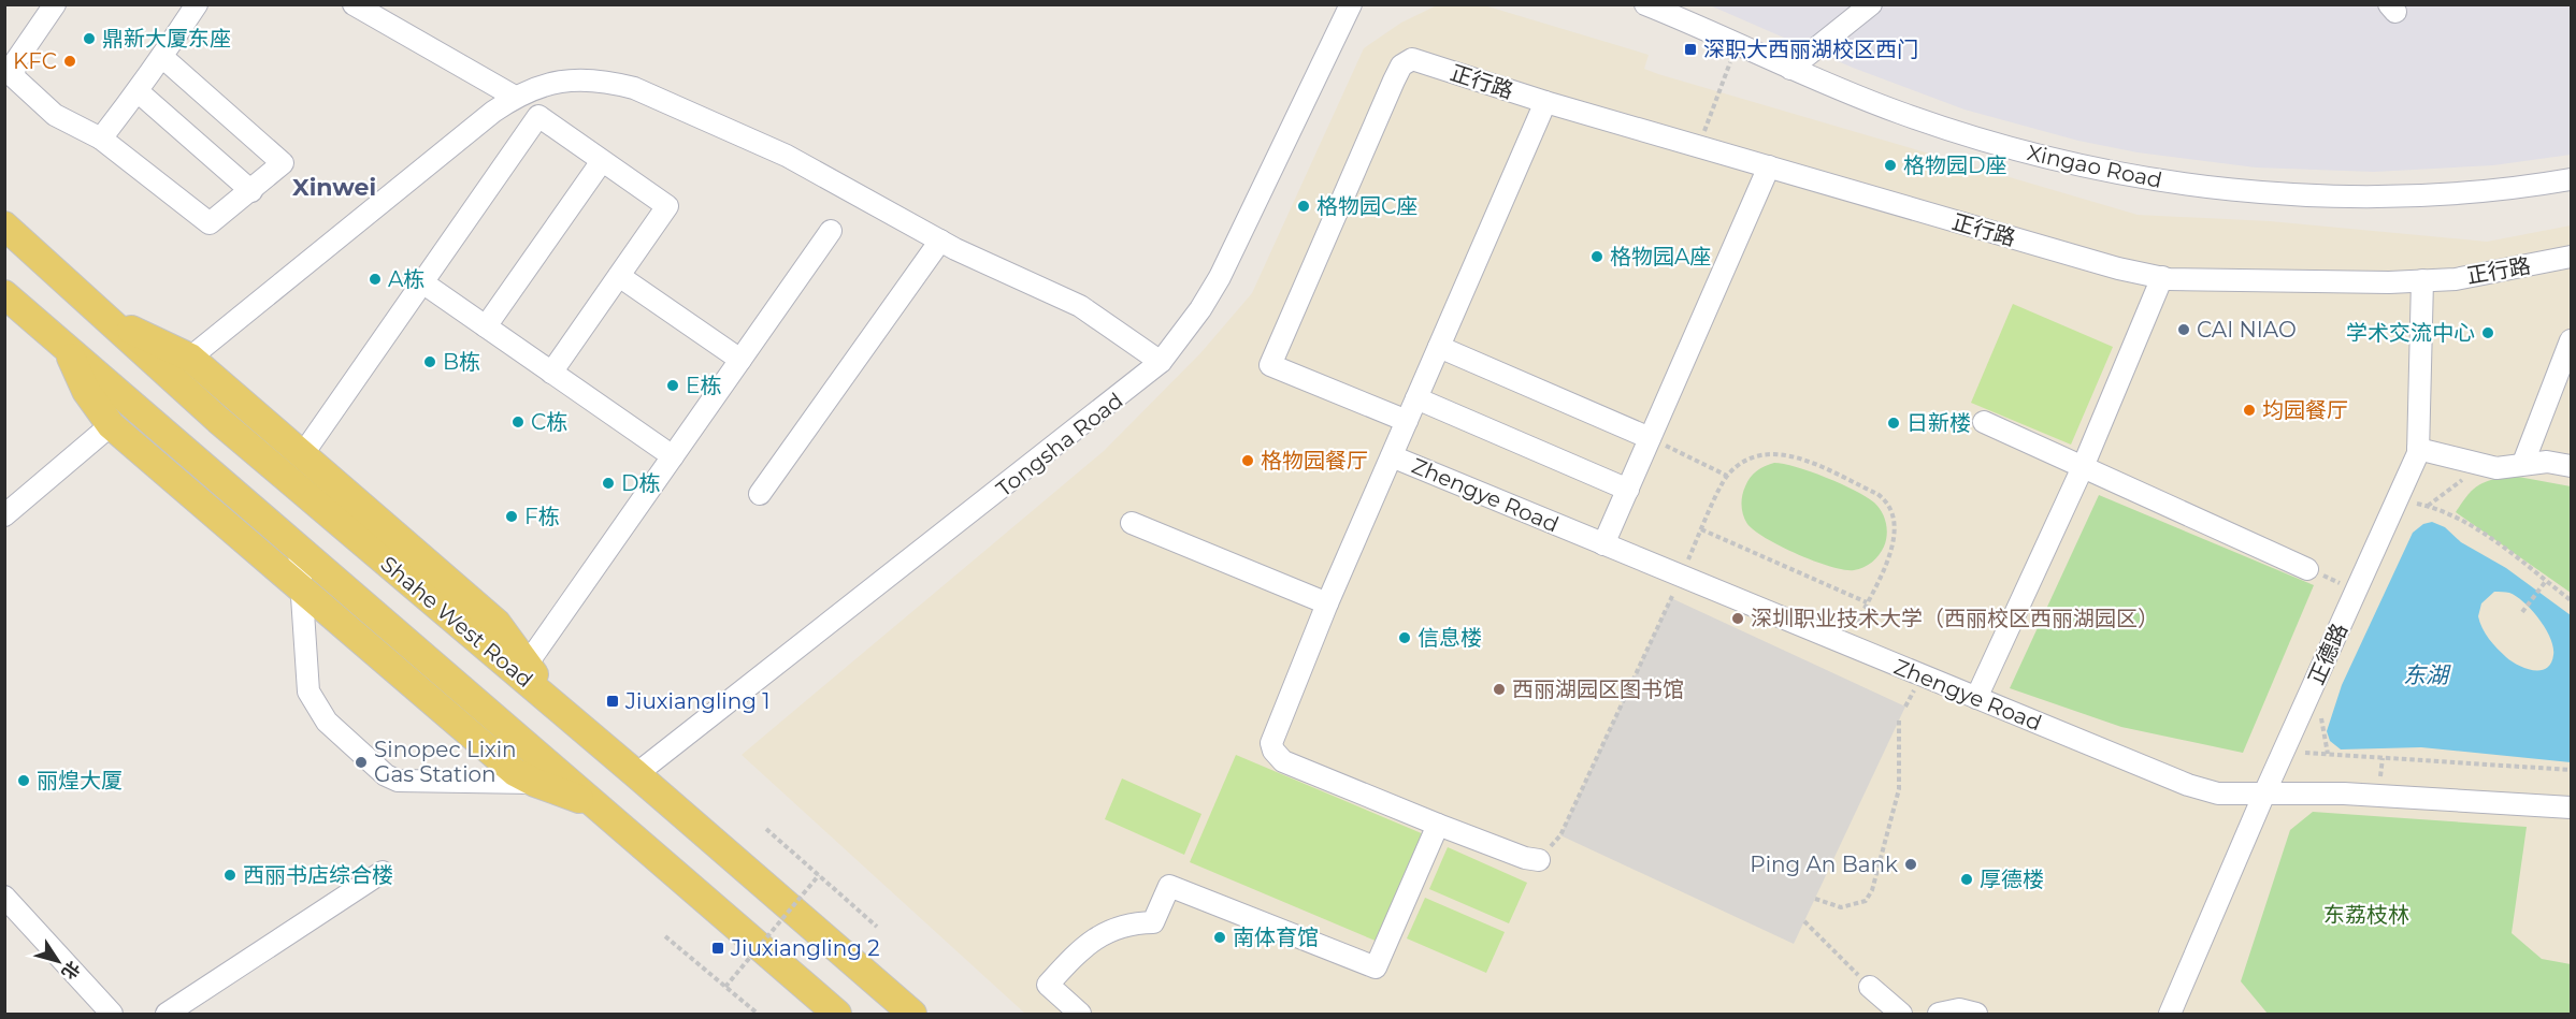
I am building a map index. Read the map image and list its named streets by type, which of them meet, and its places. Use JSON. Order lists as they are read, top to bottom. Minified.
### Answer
{"streets":{"main road":["Shahe West Road"],"street":["正行路","Xingao Road","Tongsha Road","Zhengye Road","正德路"]},"crossings":[["正行路","正德路"],["Tongsha Road","Shahe West Road"],["Zhengye Road","正德路"]],"districts":["Xinwei"],"water":["东湖"],"parks":["东荔枝林"],"places":{"other":["鼎新大厦东座","KFC","格物园D座","格物园C座","格物园A座","A栋","CAI NIAO","学术交流中心","B栋","E栋","均园餐厅","C栋","日新楼","格物园餐厅","D栋","F栋","深圳职业技术大学（西丽校区西丽湖园区）","信息楼","西丽湖园区图书馆","Sinopec Lixin Gas Station","丽煌大厦","Ping An Bank","西丽书店综合楼","厚德楼","南体育馆"],"transit":["深职大西丽湖校区西门","Jiuxiangling 1","Jiuxiangling 2"]},"north":"bottom right"}
